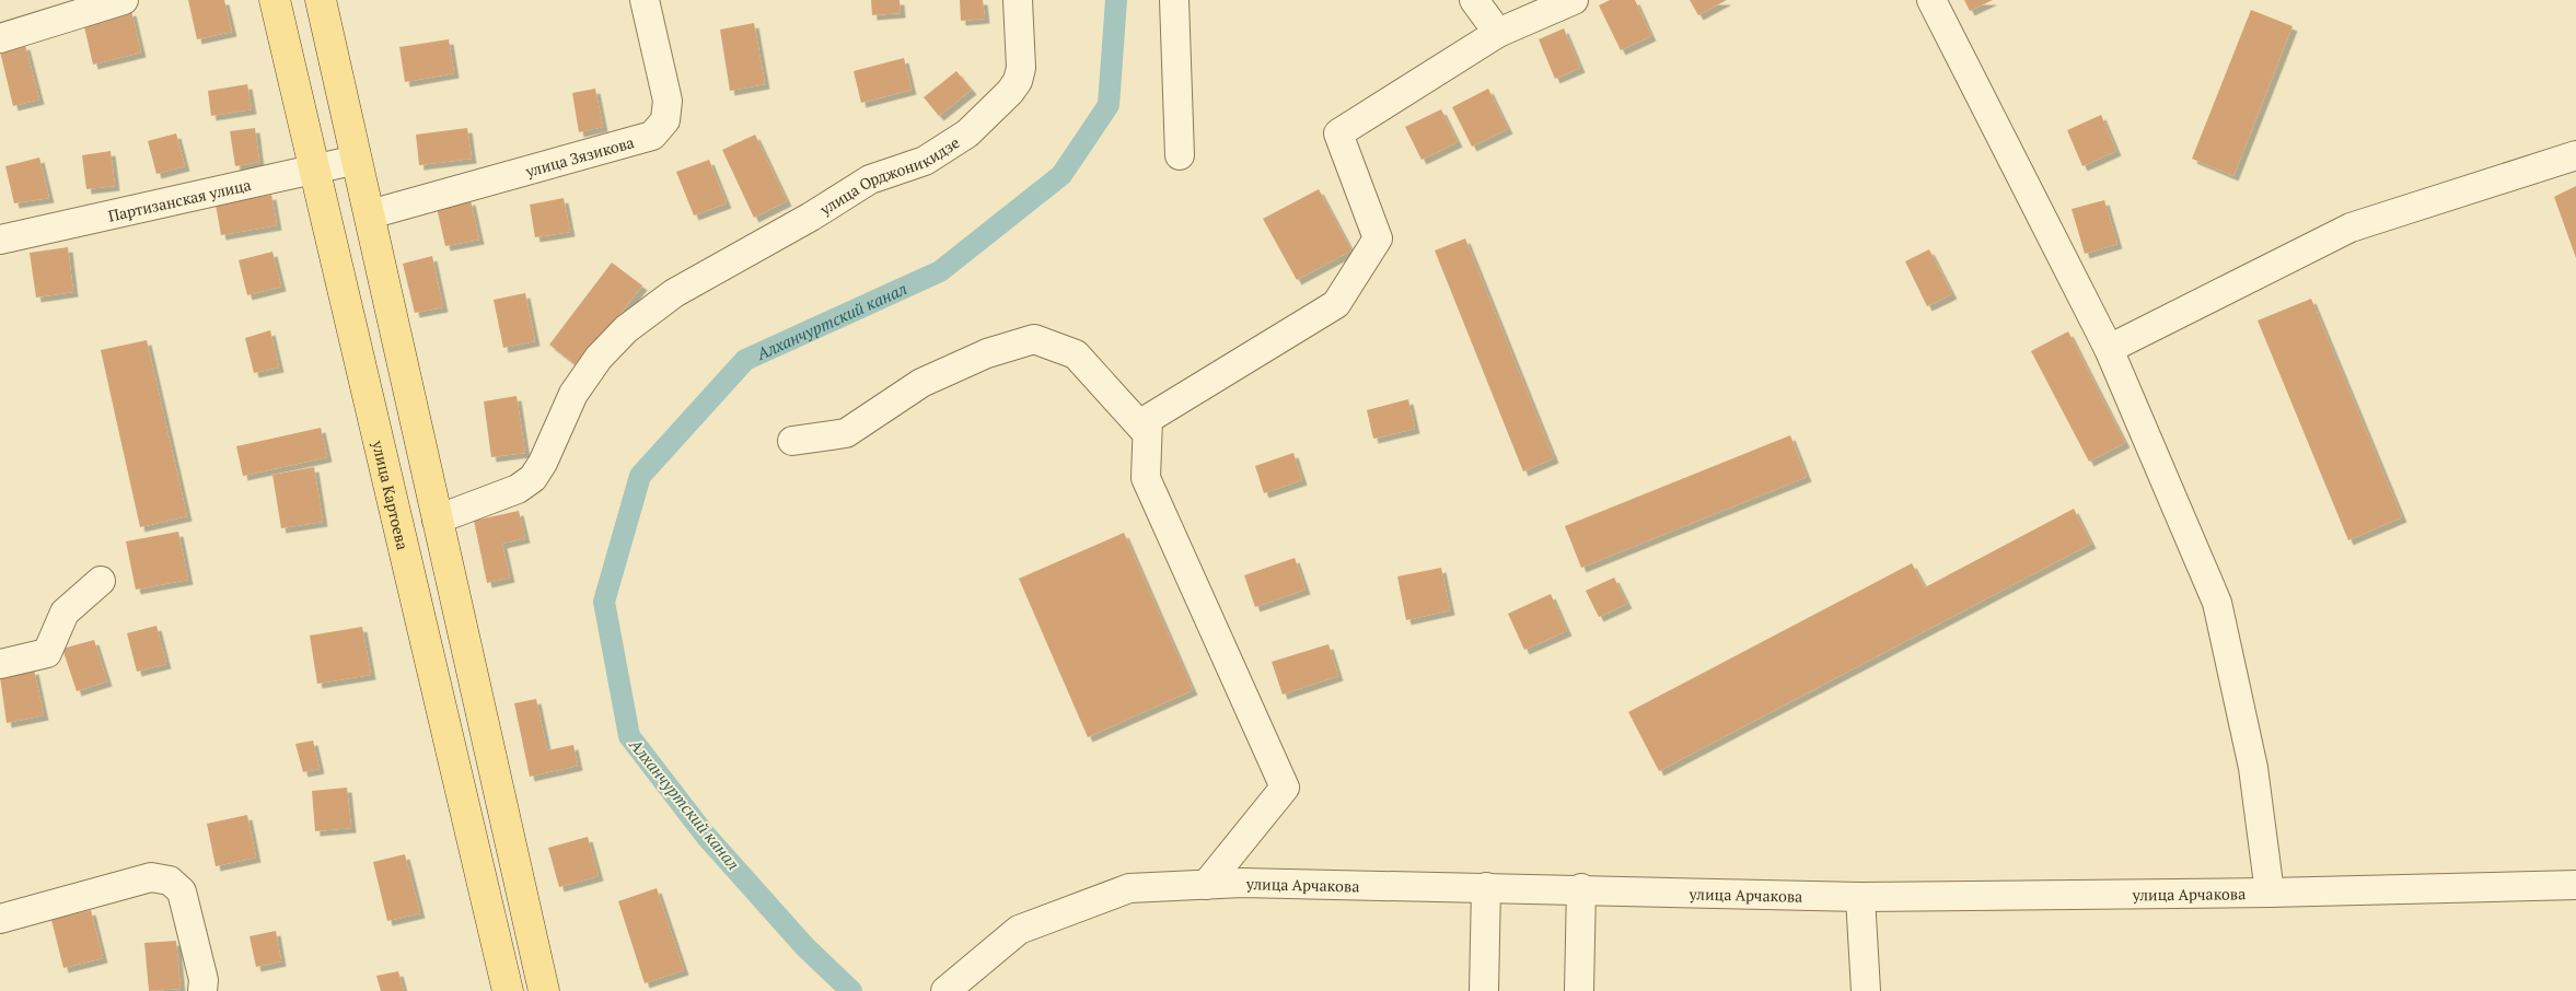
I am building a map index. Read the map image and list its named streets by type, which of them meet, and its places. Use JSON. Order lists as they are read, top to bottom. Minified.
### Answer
{"streets":{"main road":["улица Картоева"],"street":["улица Зязикова","улица Орджоникидзе","Партизанская улица","улица Арчакова"]},"crossings":[["Партизанская улица","улица Картоева"]],"water":["Алханчуртский канал"]}
